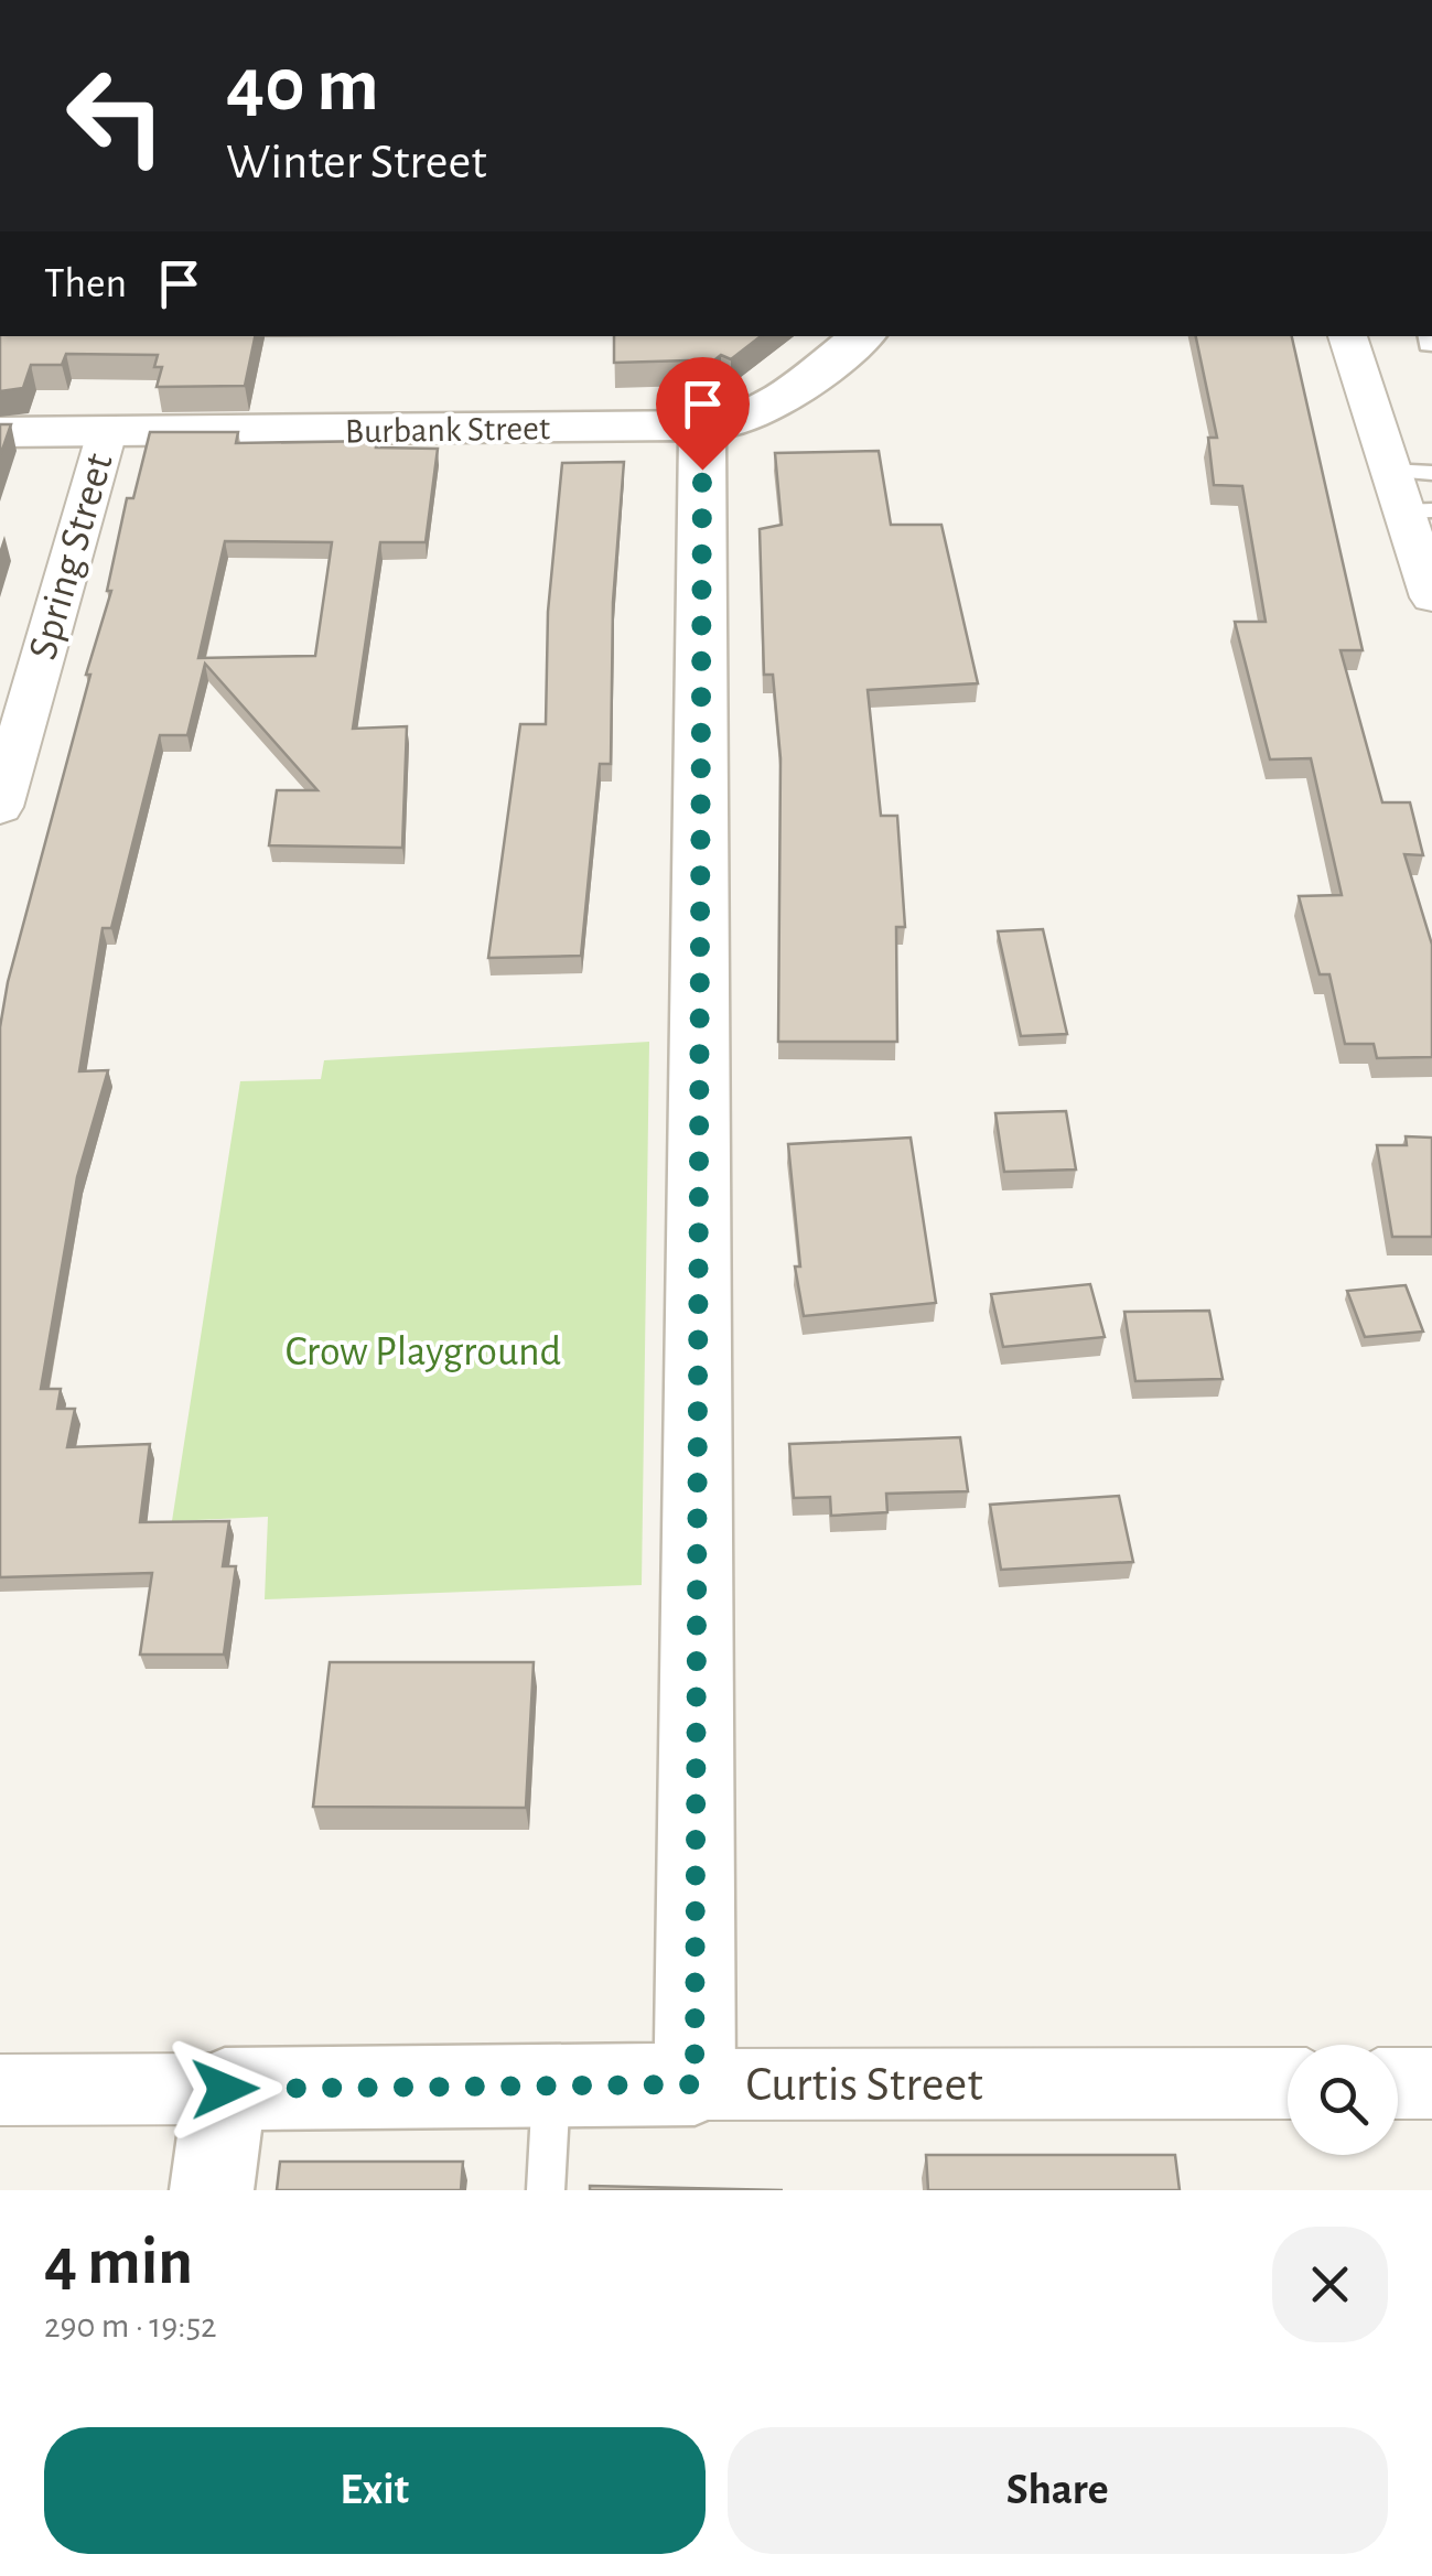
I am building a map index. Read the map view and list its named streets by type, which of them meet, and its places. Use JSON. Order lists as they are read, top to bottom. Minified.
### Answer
{"streets":{"street":["Burbank Street","Spring Street","Curtis Street"]},"crossings":[["Burbank Street","Spring Street"]],"parks":["Crow Playground"],"page":{"turn":["40 m","Winter Street"],"then":"Then","heading":["4 min","290 m · 19:52"],"buttons":["Exit","Share"]}}
